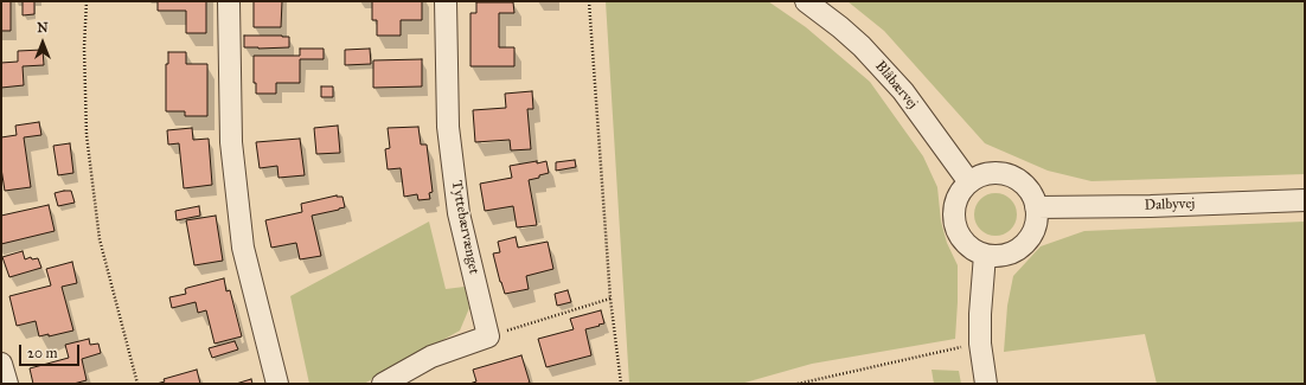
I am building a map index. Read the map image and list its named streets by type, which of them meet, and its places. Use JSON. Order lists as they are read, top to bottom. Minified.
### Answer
{"streets":{"street":["Blåbærvej","Dalbyvej","Tyttebærvænget"]},"crossings":[["Blåbærvej","Dalbyvej"]],"scale_bar":"20 m","north":"top"}
